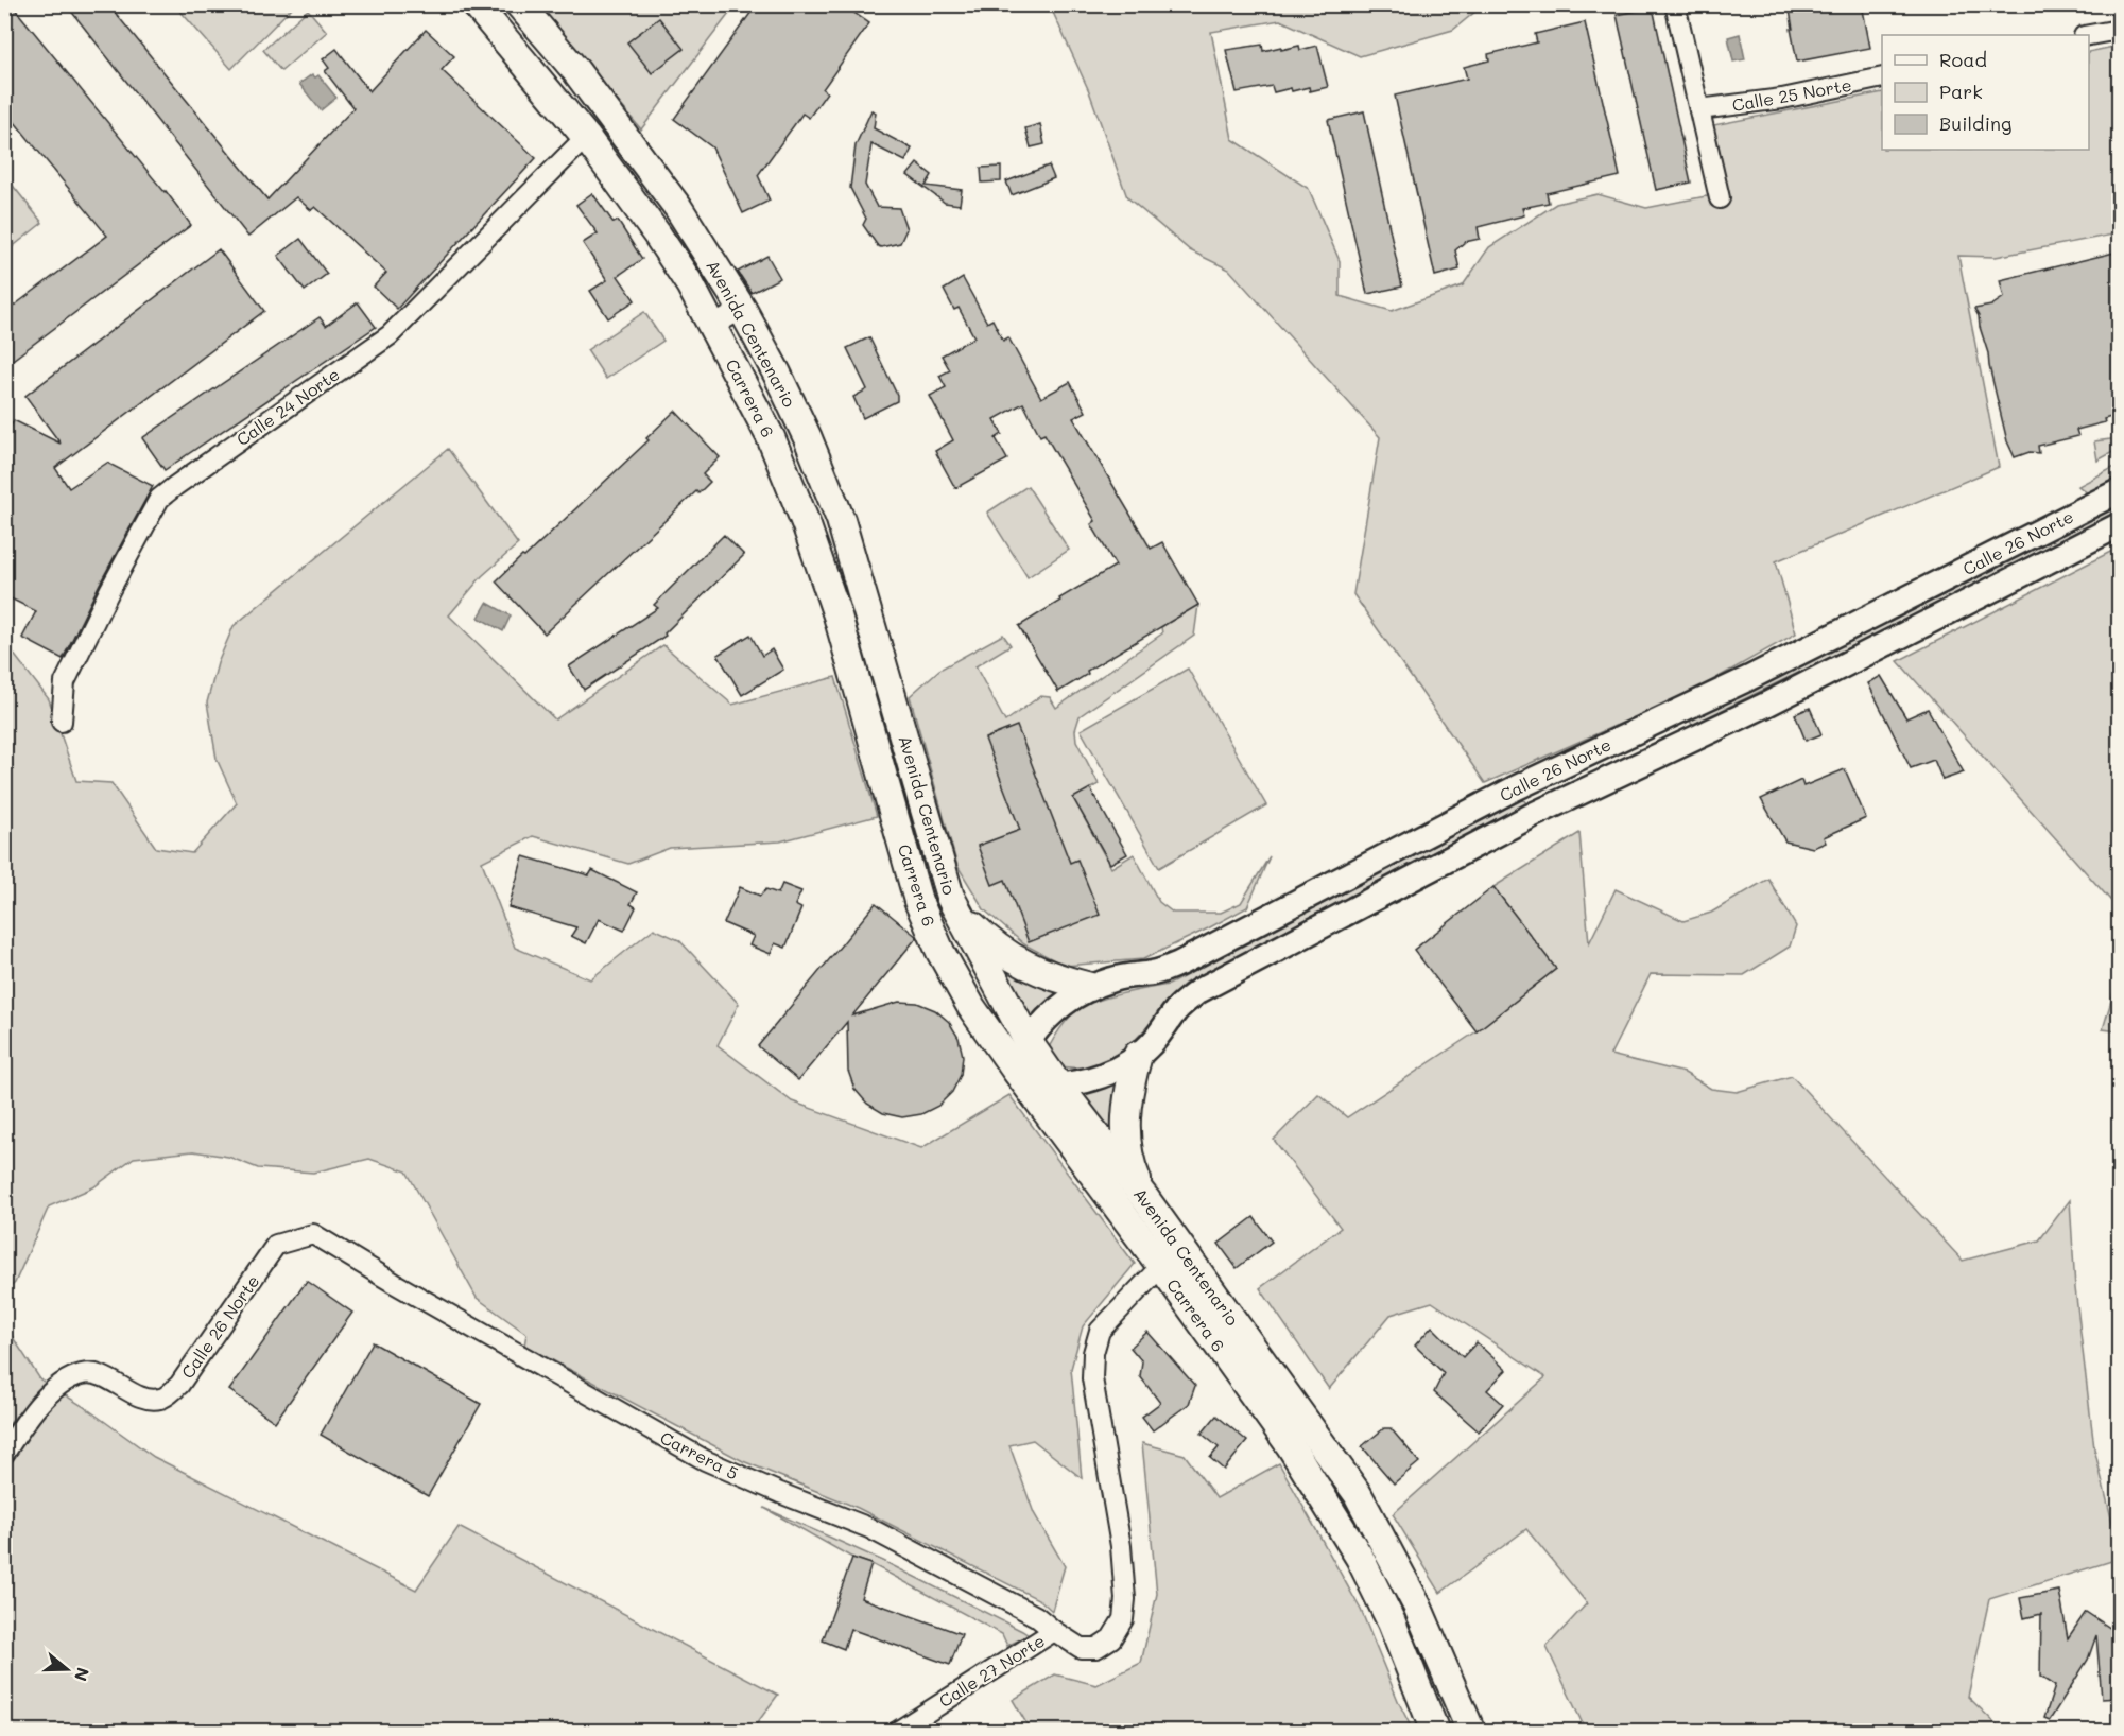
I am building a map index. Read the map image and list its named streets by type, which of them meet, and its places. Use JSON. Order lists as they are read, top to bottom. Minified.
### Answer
{"streets":{"main road":["Avenida Centenario","Carrera 6"],"street":["Calle 25 Norte","Calle 24 Norte","Calle 26 Norte","Carrera 5","Calle 27 Norte"]},"crossings":[["Avenida Centenario","Calle 26 Norte"],["Carrera 6","Calle 24 Norte"],["Carrera 6","Calle 26 Norte"],["Carrera 6","Carrera 5"],["Calle 26 Norte","Carrera 5"],["Carrera 5","Calle 27 Norte"]],"legend":["Road","Park","Building"],"north":"right"}
